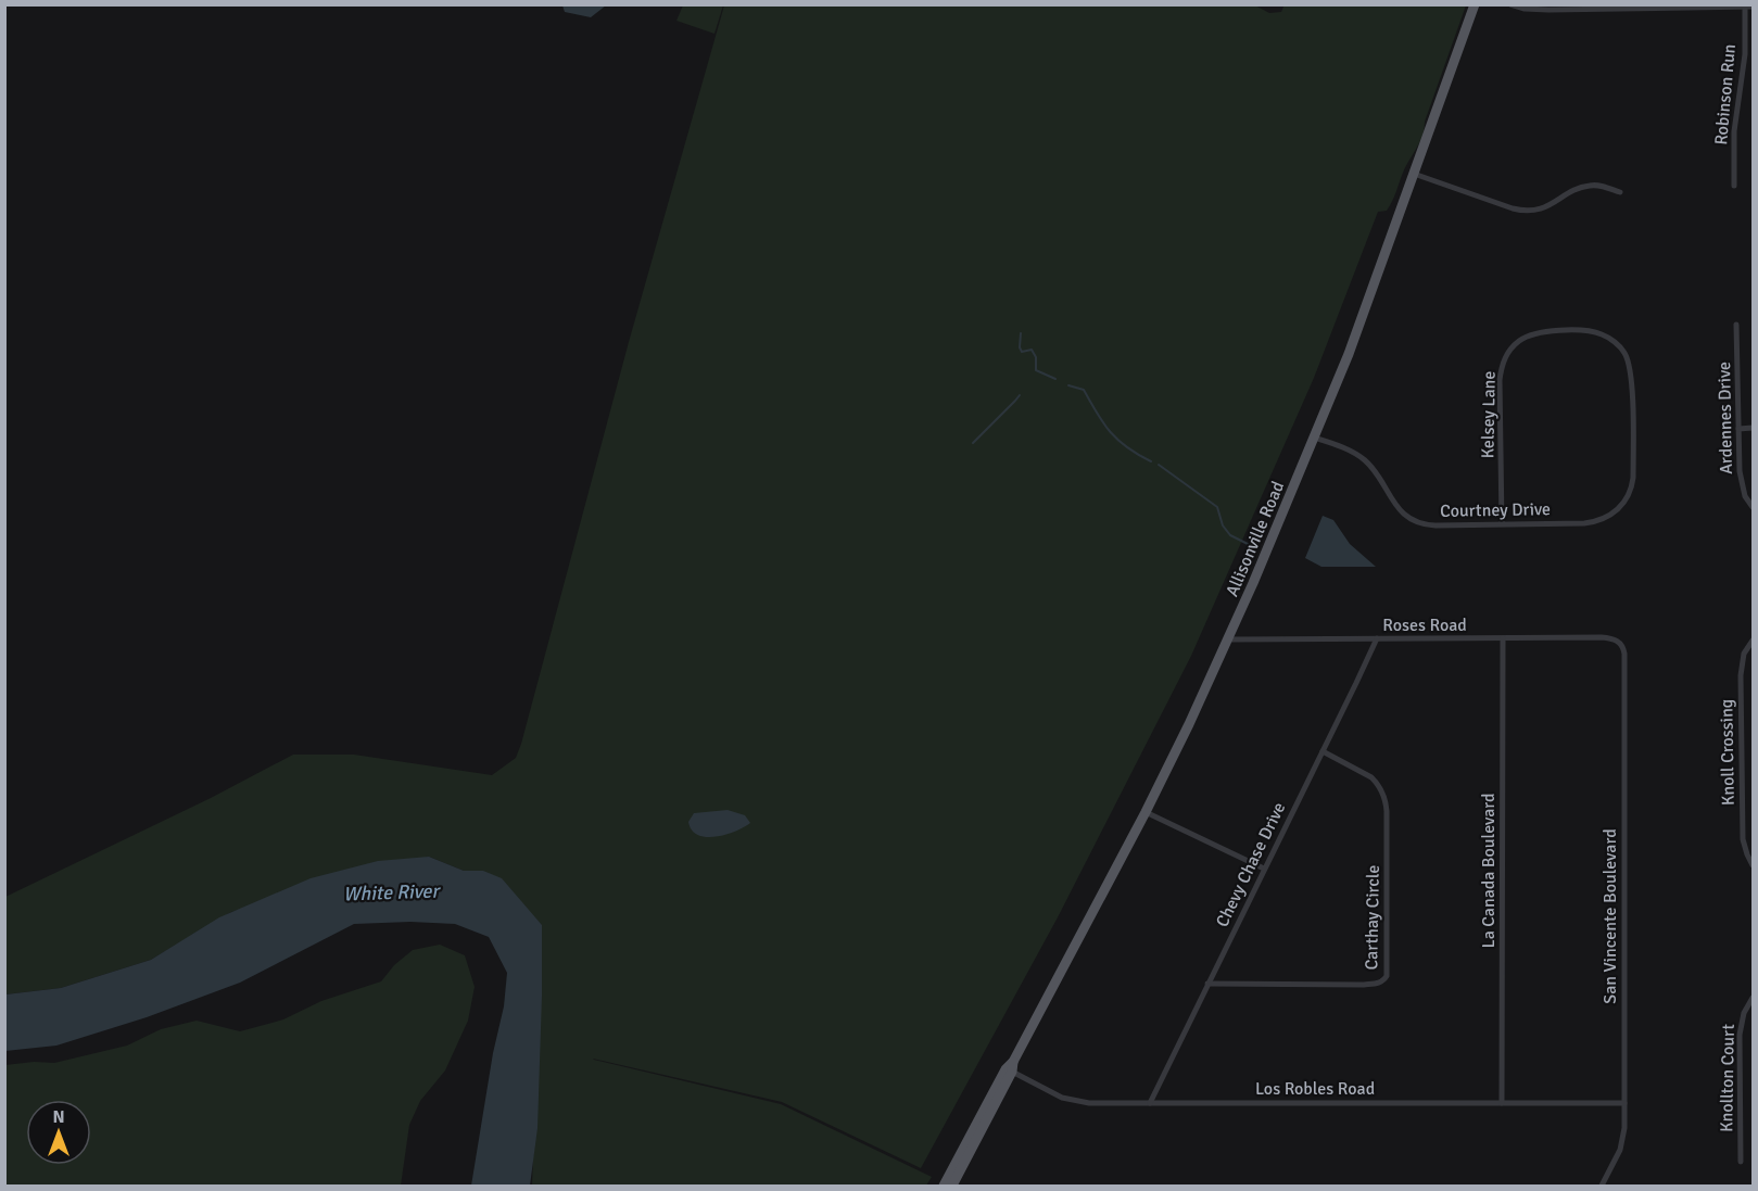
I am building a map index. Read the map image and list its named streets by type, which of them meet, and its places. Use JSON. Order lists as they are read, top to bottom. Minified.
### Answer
{"streets":{"main road":["Allisonville Road"],"street":["Robinson Run","Kelsey Lane","Ardennes Drive","Courtney Drive","Roses Road","Knoll Crossing","Chevy Chase Drive","La Canada Boulevard","San Vincente Boulevard","Carthay Circle","Knollton Court","Los Robles Road"]},"crossings":[["Kelsey Lane","Courtney Drive"],["Courtney Drive","Allisonville Road"],["Allisonville Road","Roses Road"],["Allisonville Road","Los Robles Road"],["Roses Road","Chevy Chase Drive"],["Roses Road","La Canada Boulevard"],["Roses Road","San Vincente Boulevard"],["Chevy Chase Drive","Carthay Circle"],["Chevy Chase Drive","Los Robles Road"],["La Canada Boulevard","Los Robles Road"],["San Vincente Boulevard","Los Robles Road"]],"water":["White River"],"north":"top"}
